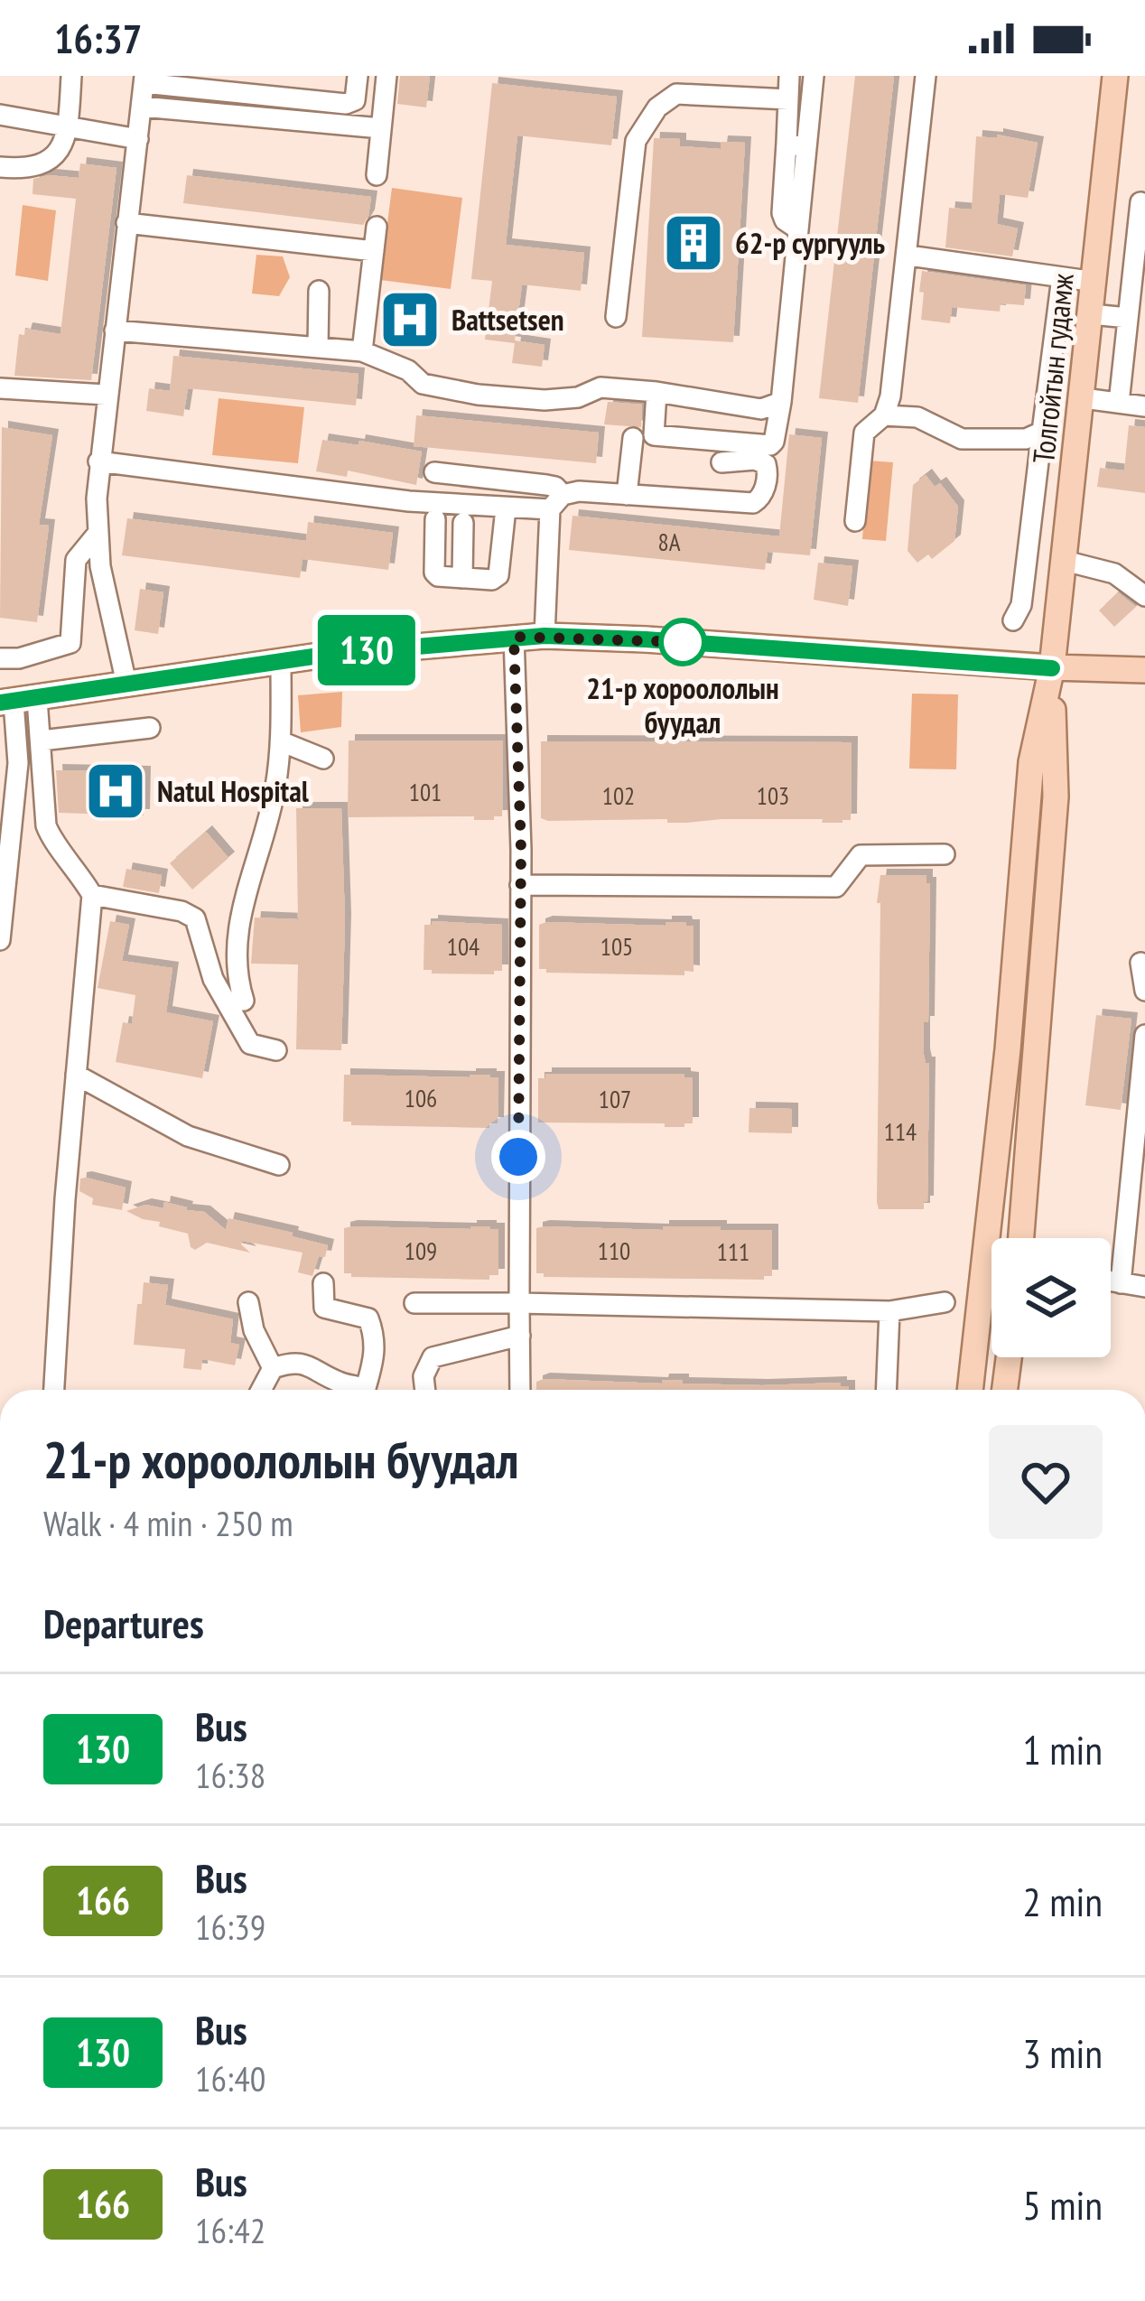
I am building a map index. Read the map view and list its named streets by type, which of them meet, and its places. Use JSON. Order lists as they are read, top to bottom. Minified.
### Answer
{"streets":{"main road":["Толгойтын гудамж"]},"places":{"building":["62-р сургууль"],"hospital":["Battsetsen","Natul Hospital"],"other":["21-р хороололын буудал"]},"lines":["bus line 130"],"house_numbers":["8А","101","102","103","104","105","106","107","114","109","110","111"],"page":{"status":"16:37","on_map":"130","heading":[["21-р хороололын буудал","Walk · 4 min · 250 m"],"Departures"],"list":[{"mark":"130","name":"Bus","note":"16:38","value":"1 min"},{"mark":"166","name":"Bus","note":"16:39","value":"2 min"},{"mark":"130","name":"Bus","note":"16:40","value":"3 min"},{"mark":"166","name":"Bus","note":"16:42","value":"5 min"}]}}
